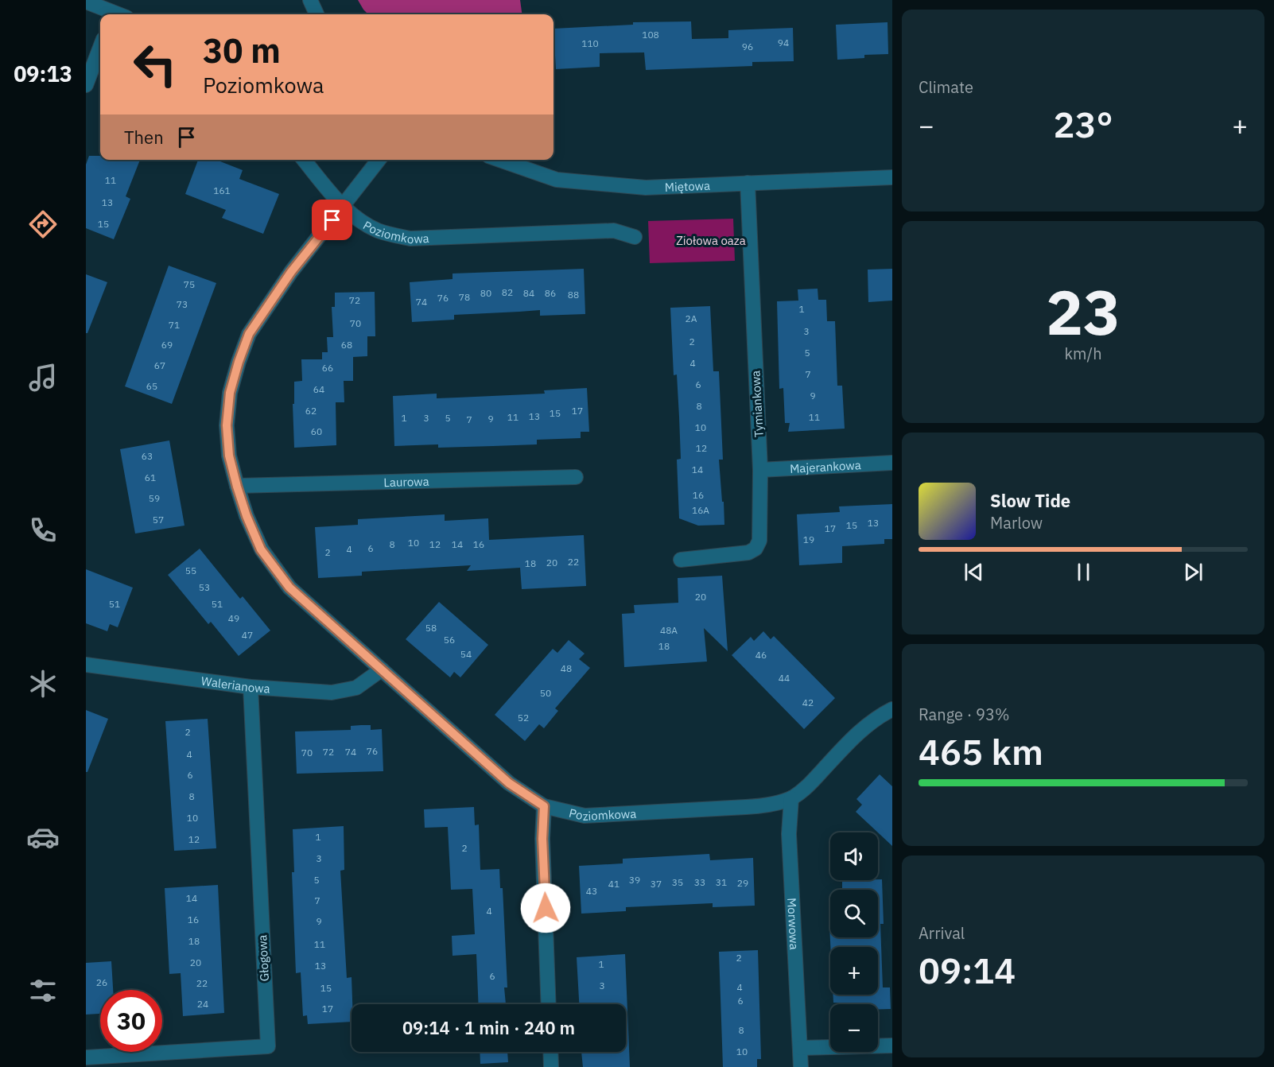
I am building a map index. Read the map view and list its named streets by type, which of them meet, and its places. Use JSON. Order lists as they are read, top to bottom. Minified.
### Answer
{"streets":{"street":["Miętowa","Poziomkowa","Tymiankowa","Majerankowa","Laurowa","Walerianowa","Morwowa","Głogowa"]},"crossings":[["Miętowa","Tymiankowa"],["Poziomkowa","Laurowa"],["Poziomkowa","Walerianowa"],["Poziomkowa","Morwowa"],["Tymiankowa","Majerankowa"],["Walerianowa","Głogowa"]],"parks":["Ziołowa oaza"],"house_numbers":["108","94","110","96","11","161","13","15","75","82","80","84","86","88","78","76","72","74","73","1","2A","70","71","3","2","69","68","5","4","67","66","7","6","65","64","9","8","62","17","15","13","11","11","1","3","5","9","7","10","60","12","63","14","61","16","59","16A","57","13","15","17","19","10","8","12","14","16","6","4","2","22","20","18","55","53","20","51","51","49","58","48A","47","56","18","54","46","48","44","50","42","52","2","76","72","74","70","4","6","8","10","1","12","2","3","5","39","35","33","31","29","41","37","43","14","7","4","16","9","18","11","2","20","1","13","6","26","22","3","4","15","6","24","17","8","10"],"page":{"tabs":"09:13","tile":["Climate",["23","km/h"],["Range · 93%","465 km"],["Arrival","09:14"]],"turn":["30 m","Poziomkowa"],"heat":["−","23°","+"],"then":"Then","song":["Slow Tide","Marlow"],"map_buttons":["+","−"],"limit":"30","trip":"09:14 · 1 min · 240 m"}}
